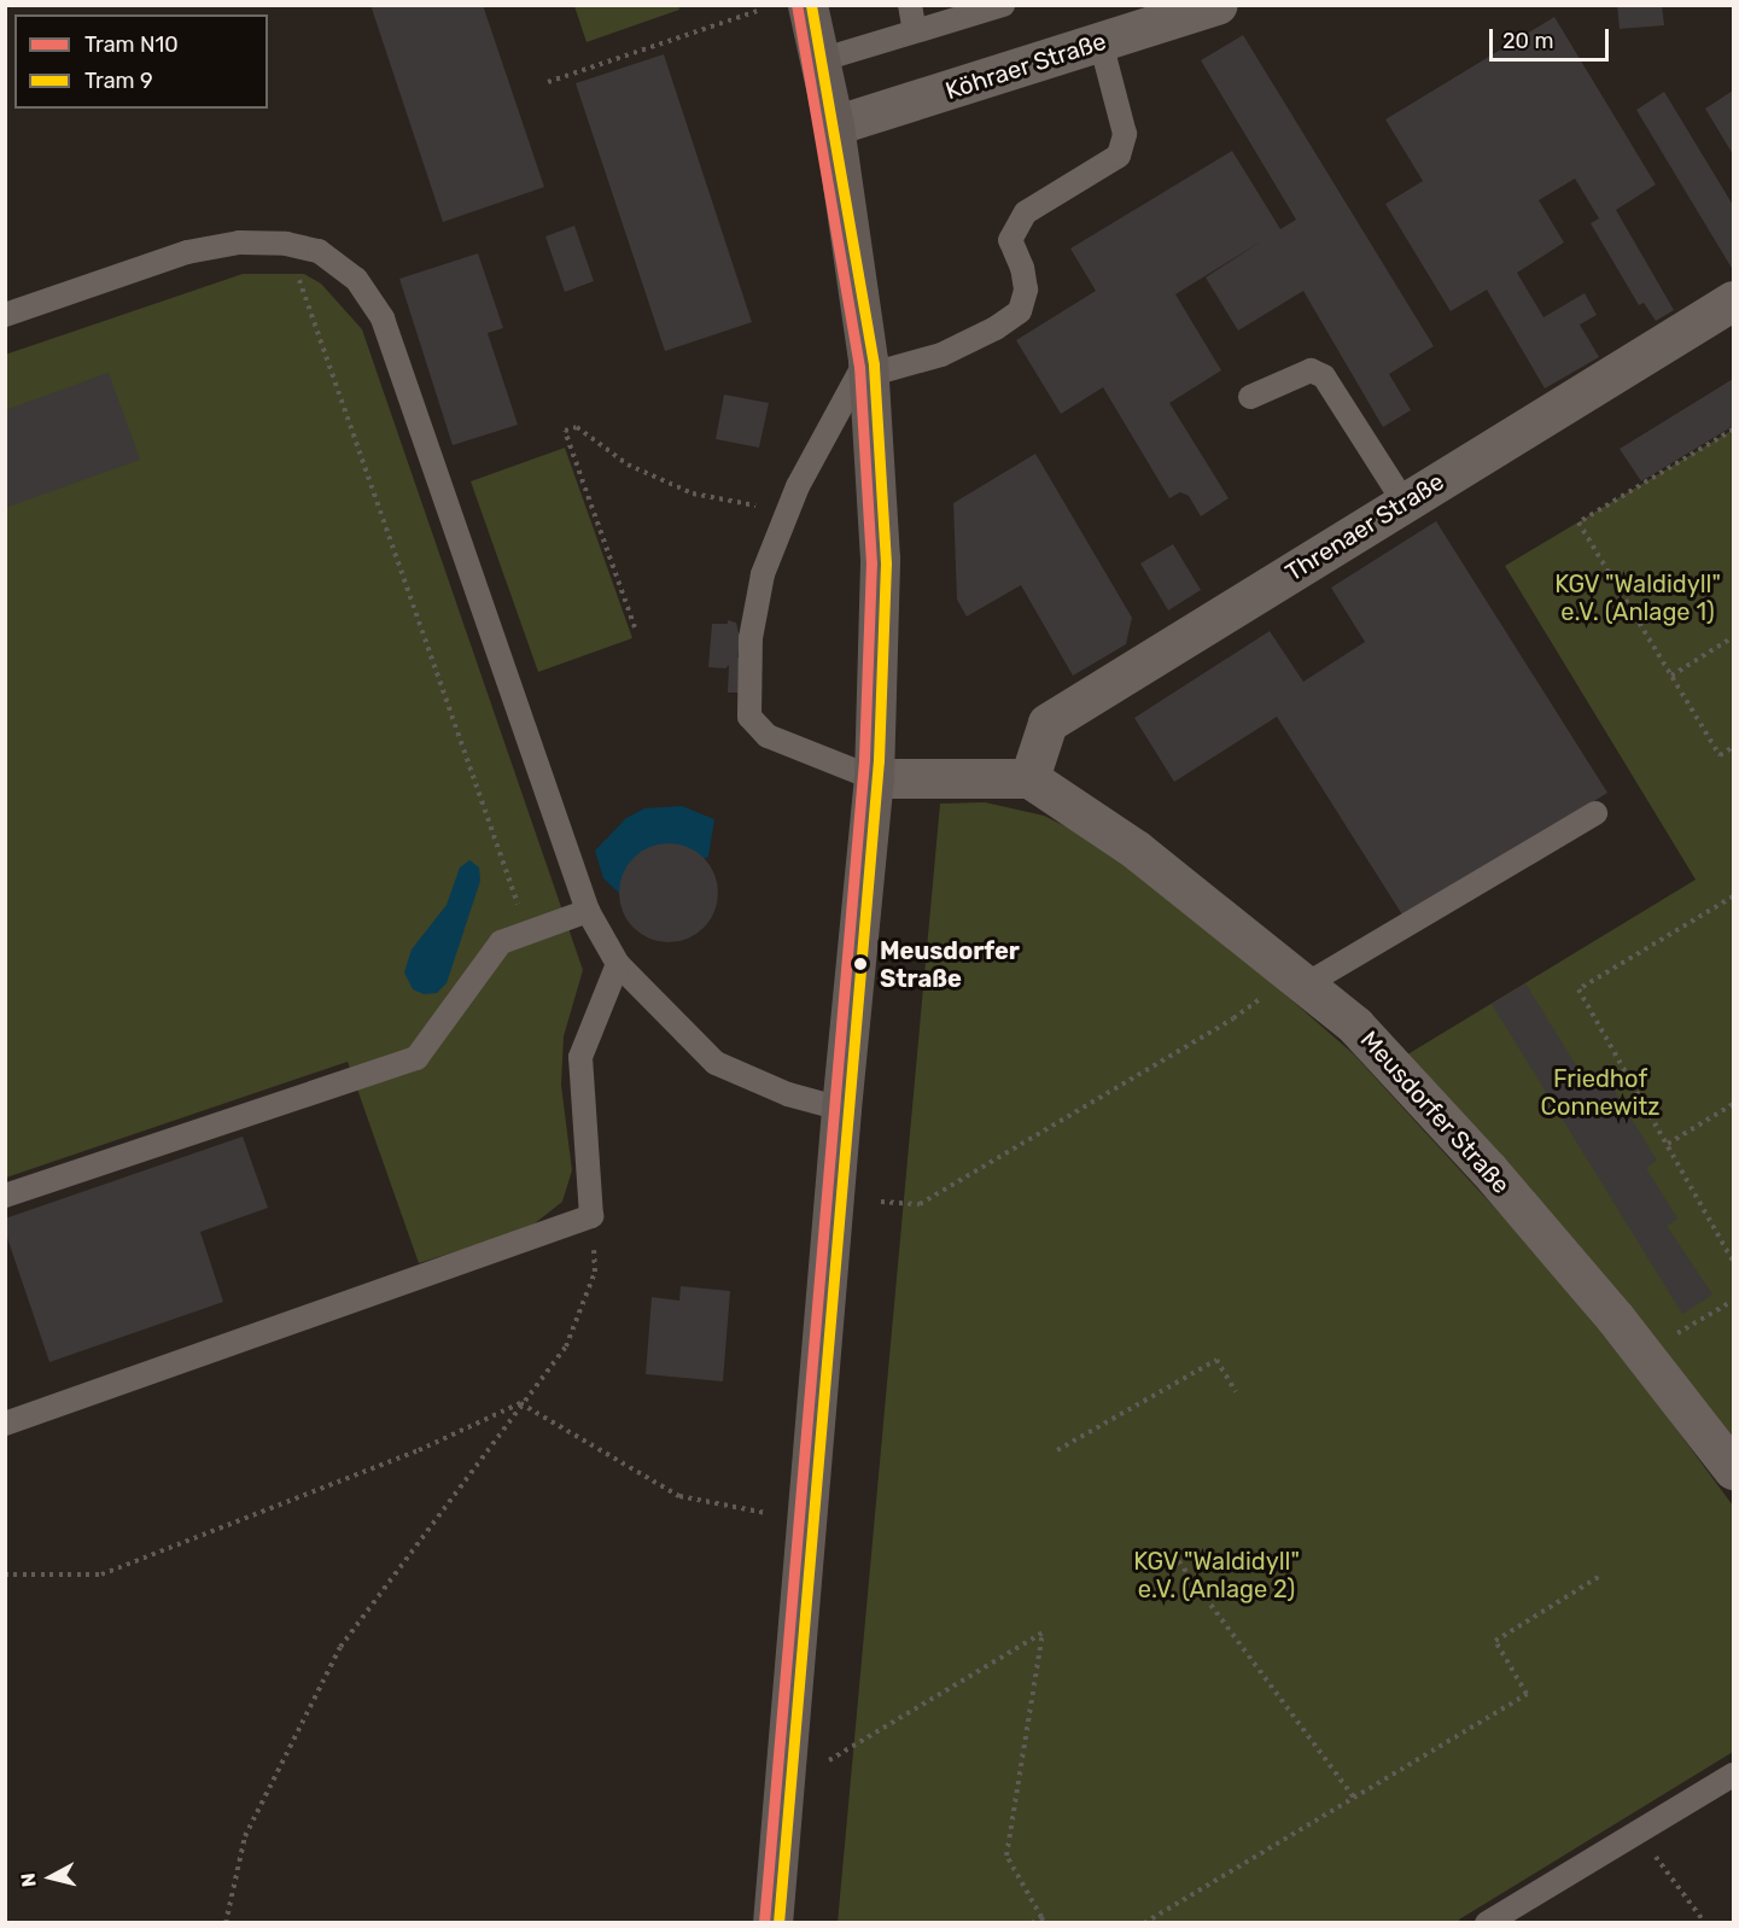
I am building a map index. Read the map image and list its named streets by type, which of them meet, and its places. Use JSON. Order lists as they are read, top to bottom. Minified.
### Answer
{"streets":{"street":["Köhraer Straße","Threnaer Straße","Meusdorfer Straße"]},"crossings":[["Threnaer Straße","Meusdorfer Straße"]],"parks":["KGV \"Waldidyll\" e.V. (Anlage 1)","Friedhof Connewitz","KGV \"Waldidyll\" e.V. (Anlage 2)"],"places":["Meusdorfer Straße"],"lines":["tram line N10","tram line 9"],"legend":["Tram N10","Tram 9"],"scale_bar":"20 m","north":"left"}
